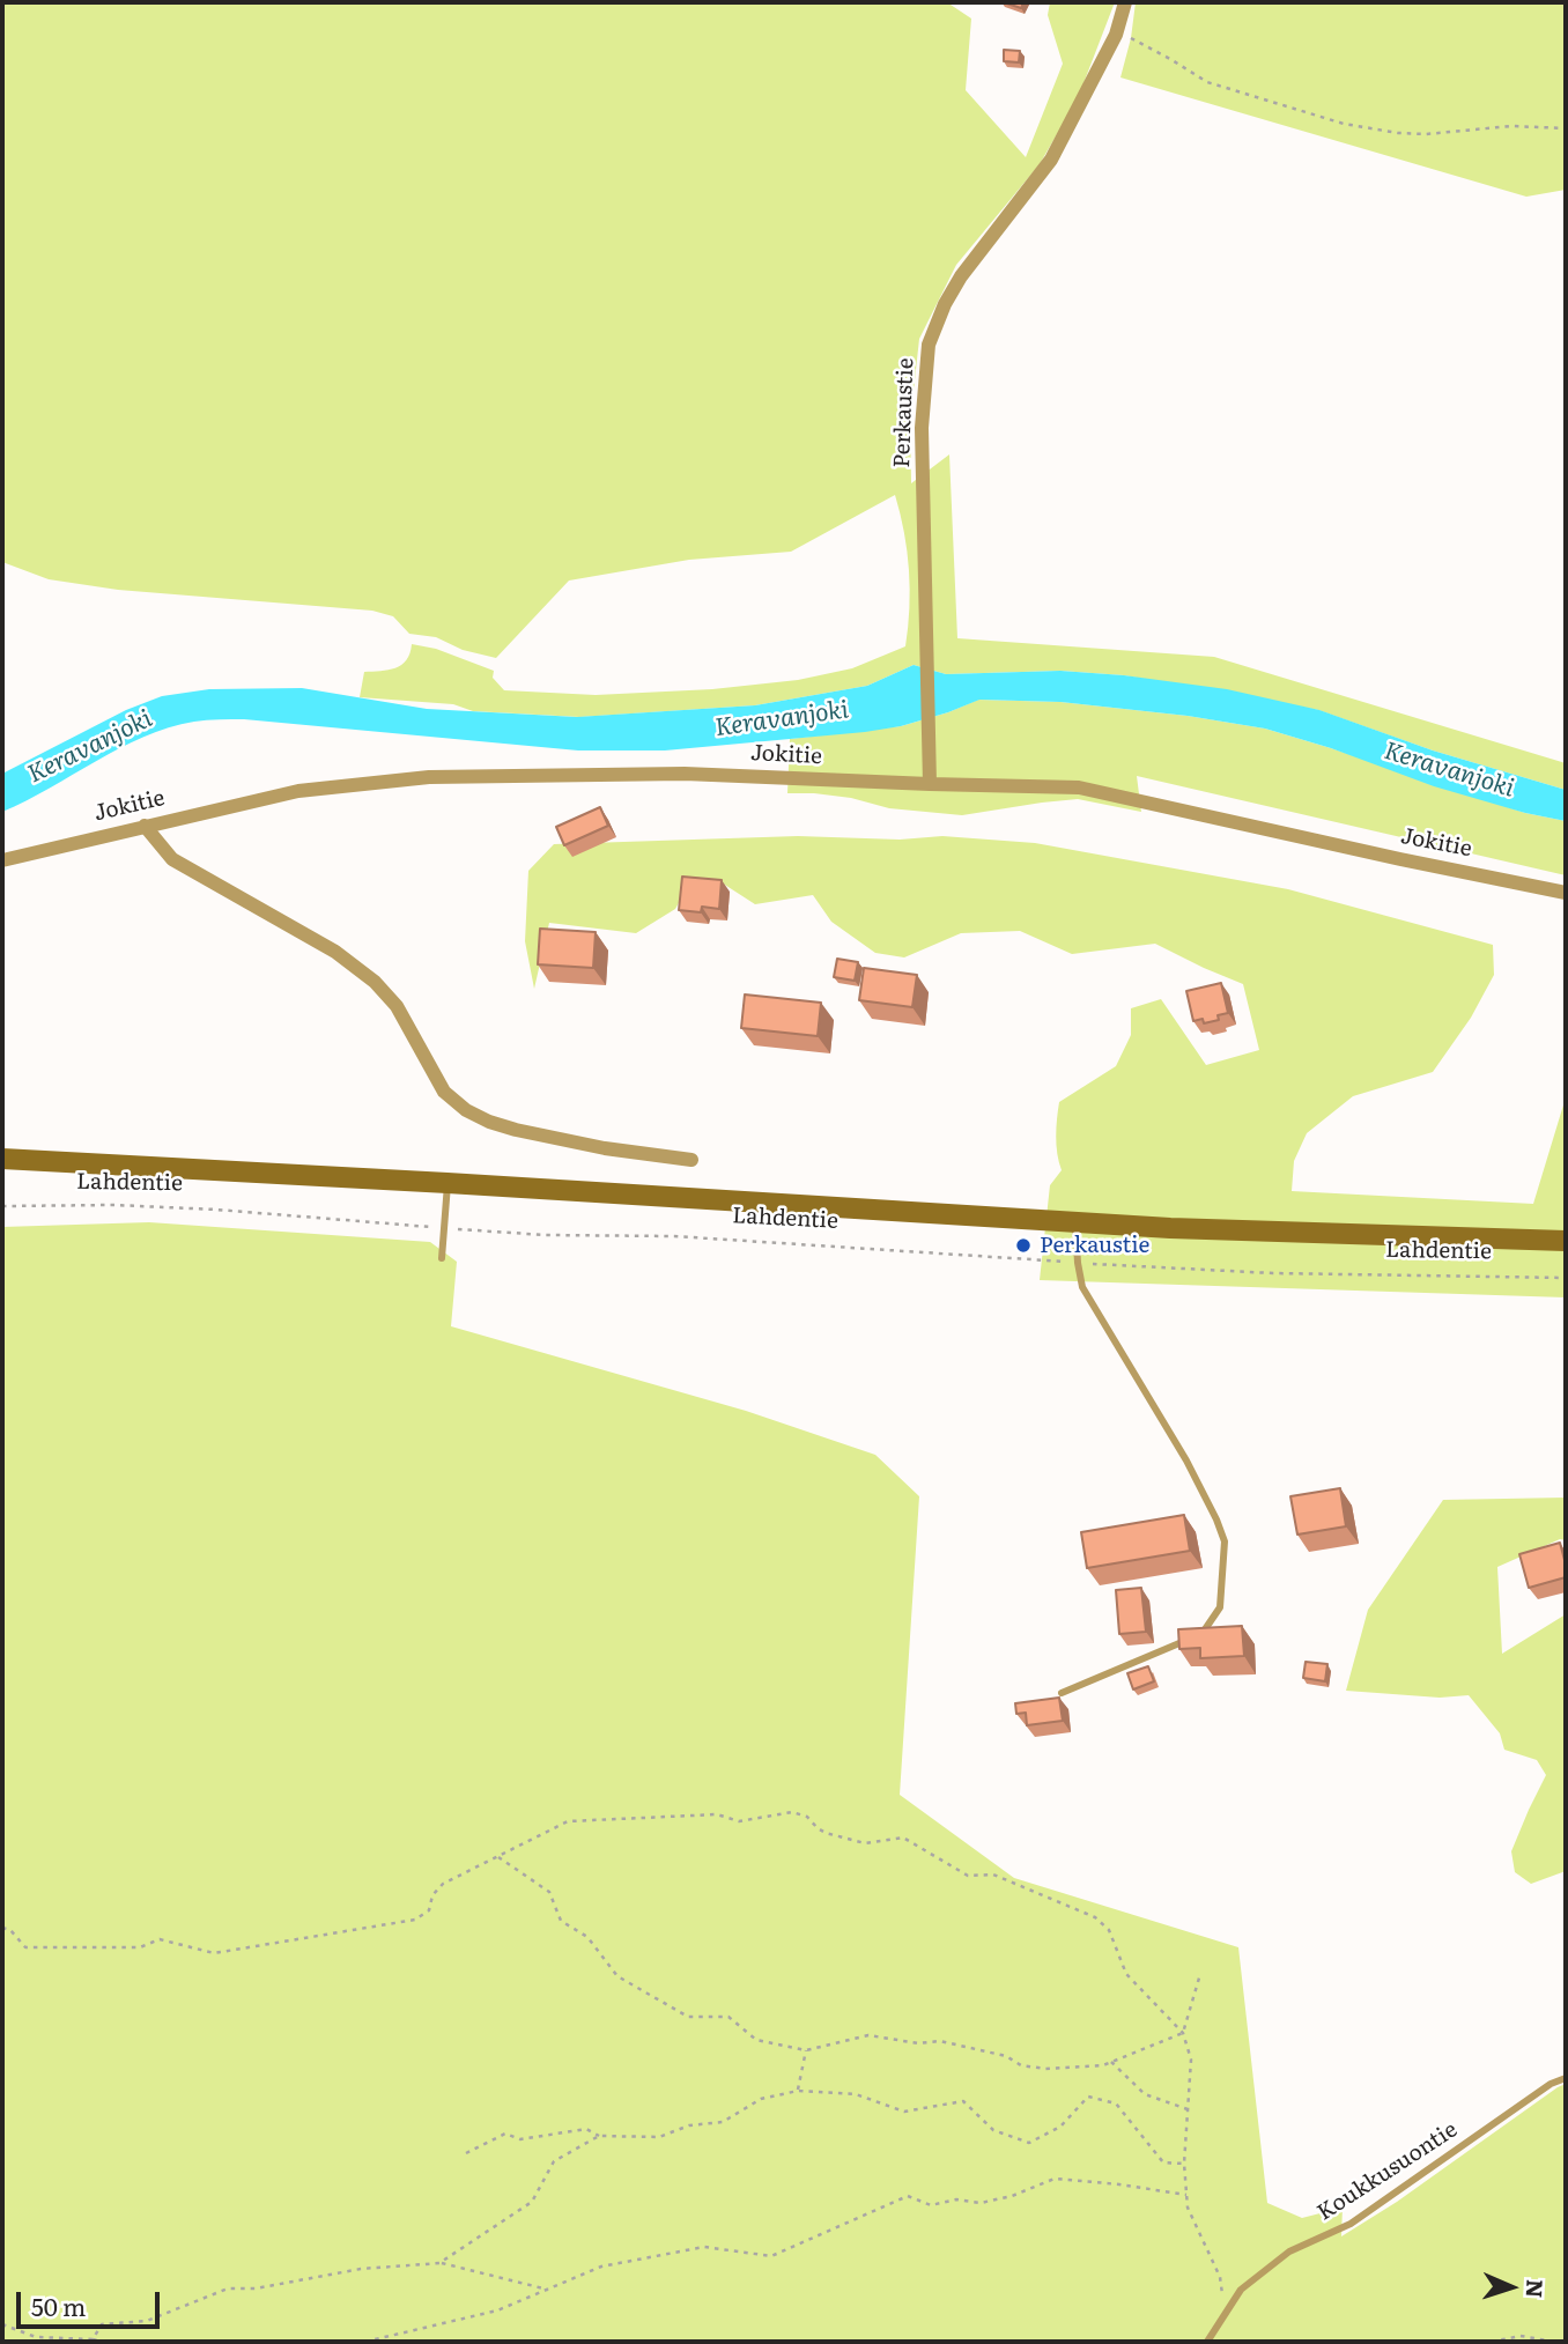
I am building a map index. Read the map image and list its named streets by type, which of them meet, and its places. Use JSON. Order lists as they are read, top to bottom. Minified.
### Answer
{"streets":{"main road":["Lahdentie"],"street":["Perkaustie","Jokitie"],"lane":["Koukkusuontie"]},"crossings":[["Perkaustie","Jokitie"]],"water":["Keravanjoki"],"places":["Perkaustie"],"scale_bar":"50 m","north":"right"}
